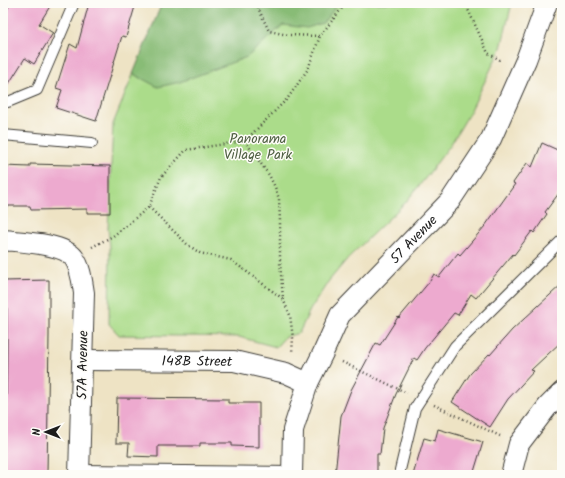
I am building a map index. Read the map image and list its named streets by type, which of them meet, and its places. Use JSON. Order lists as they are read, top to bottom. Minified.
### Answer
{"streets":{"street":["57 Avenue","148B Street","57A Avenue"]},"crossings":[["57 Avenue","148B Street"],["148B Street","57A Avenue"]],"parks":["Panorama Village Park"],"north":"left"}
